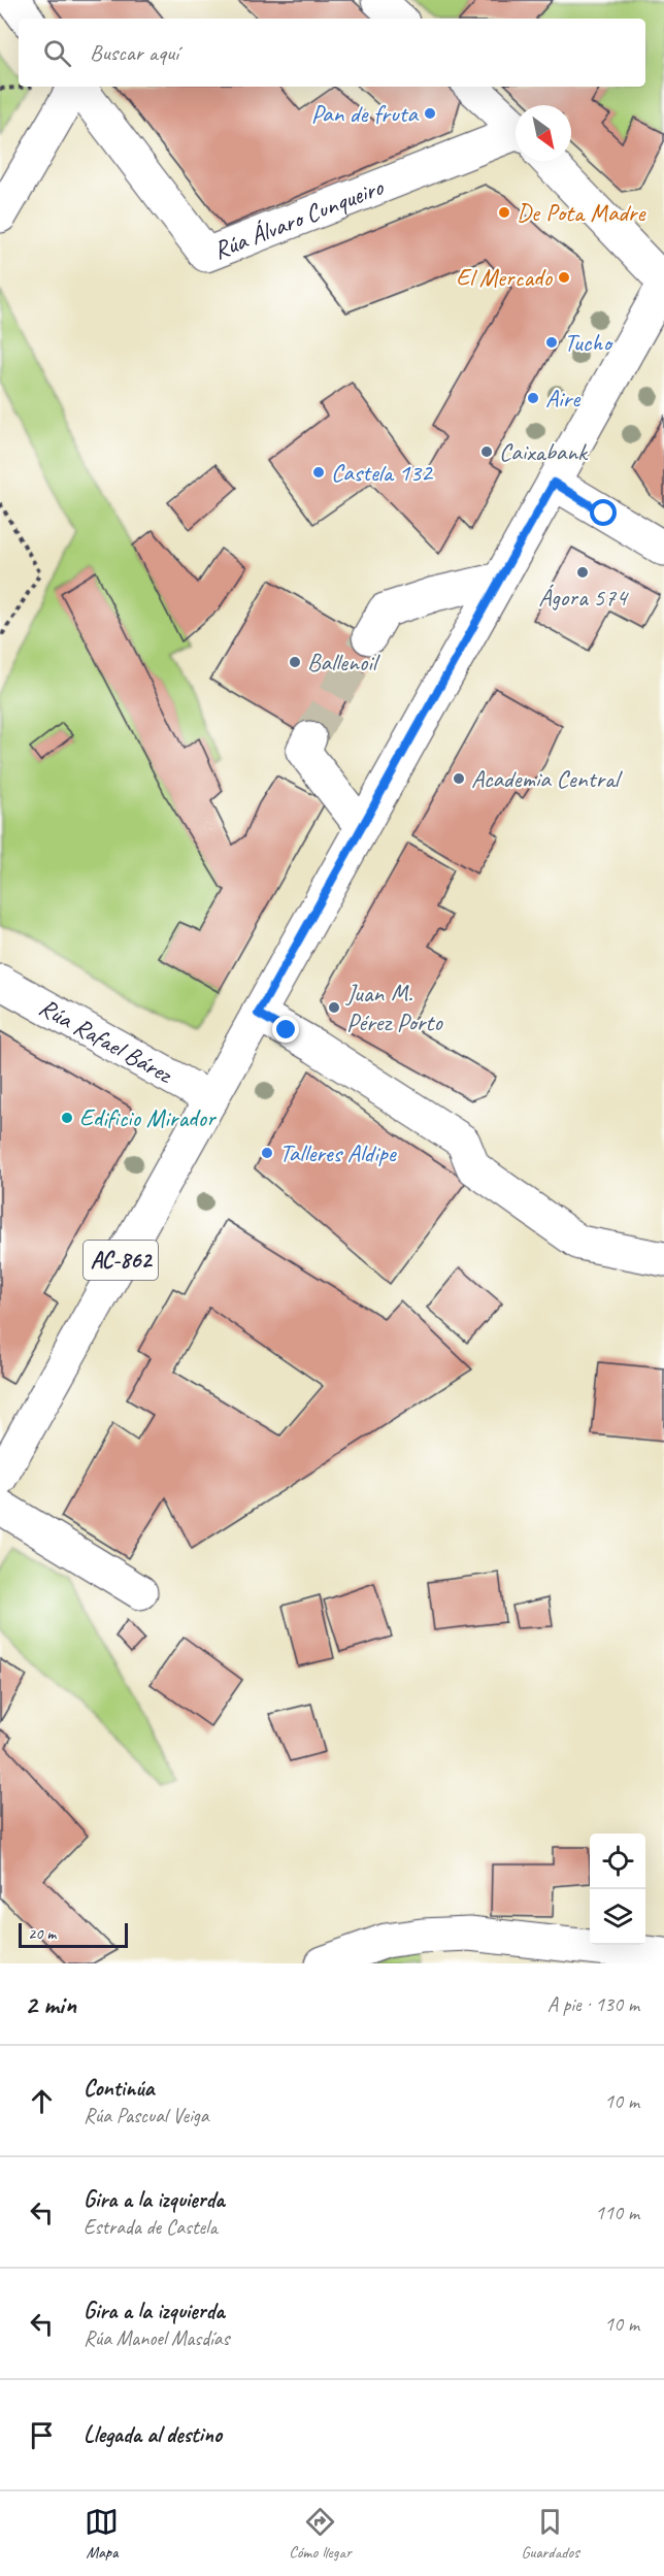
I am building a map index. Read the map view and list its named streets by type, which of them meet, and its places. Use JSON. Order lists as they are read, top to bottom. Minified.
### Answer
{"streets":{"street":["Rúa Álvaro Cunqueiro","Rúa Rafael Bárez","AC-862"]},"crossings":[["Rúa Rafael Bárez","AC-862"]],"places":["Pan de fruta","De Pota Madre","El Mercado","Tucho","Aire","Caixabank","Castela 132","Ágora 574","Ballenoil","Academia Central","Juan M. Pérez Porto","Edificio Mirador","Talleres Aldipe"],"scale_bar":"20 m","north":"bottom right","page":{"search":"Buscar aquí","scale":"20 m","heading":["2 min","A pie · 130 m"],"list":[["Continúa","Rúa Pascual Veiga","10 m"],["Gira a la izquierda","Estrada de Castela","110 m"],["Gira a la izquierda","Rúa Manoel Masdías","10 m"],"Llegada al destino"],"nav":["Mapa","Cómo llegar","Guardados"]}}
